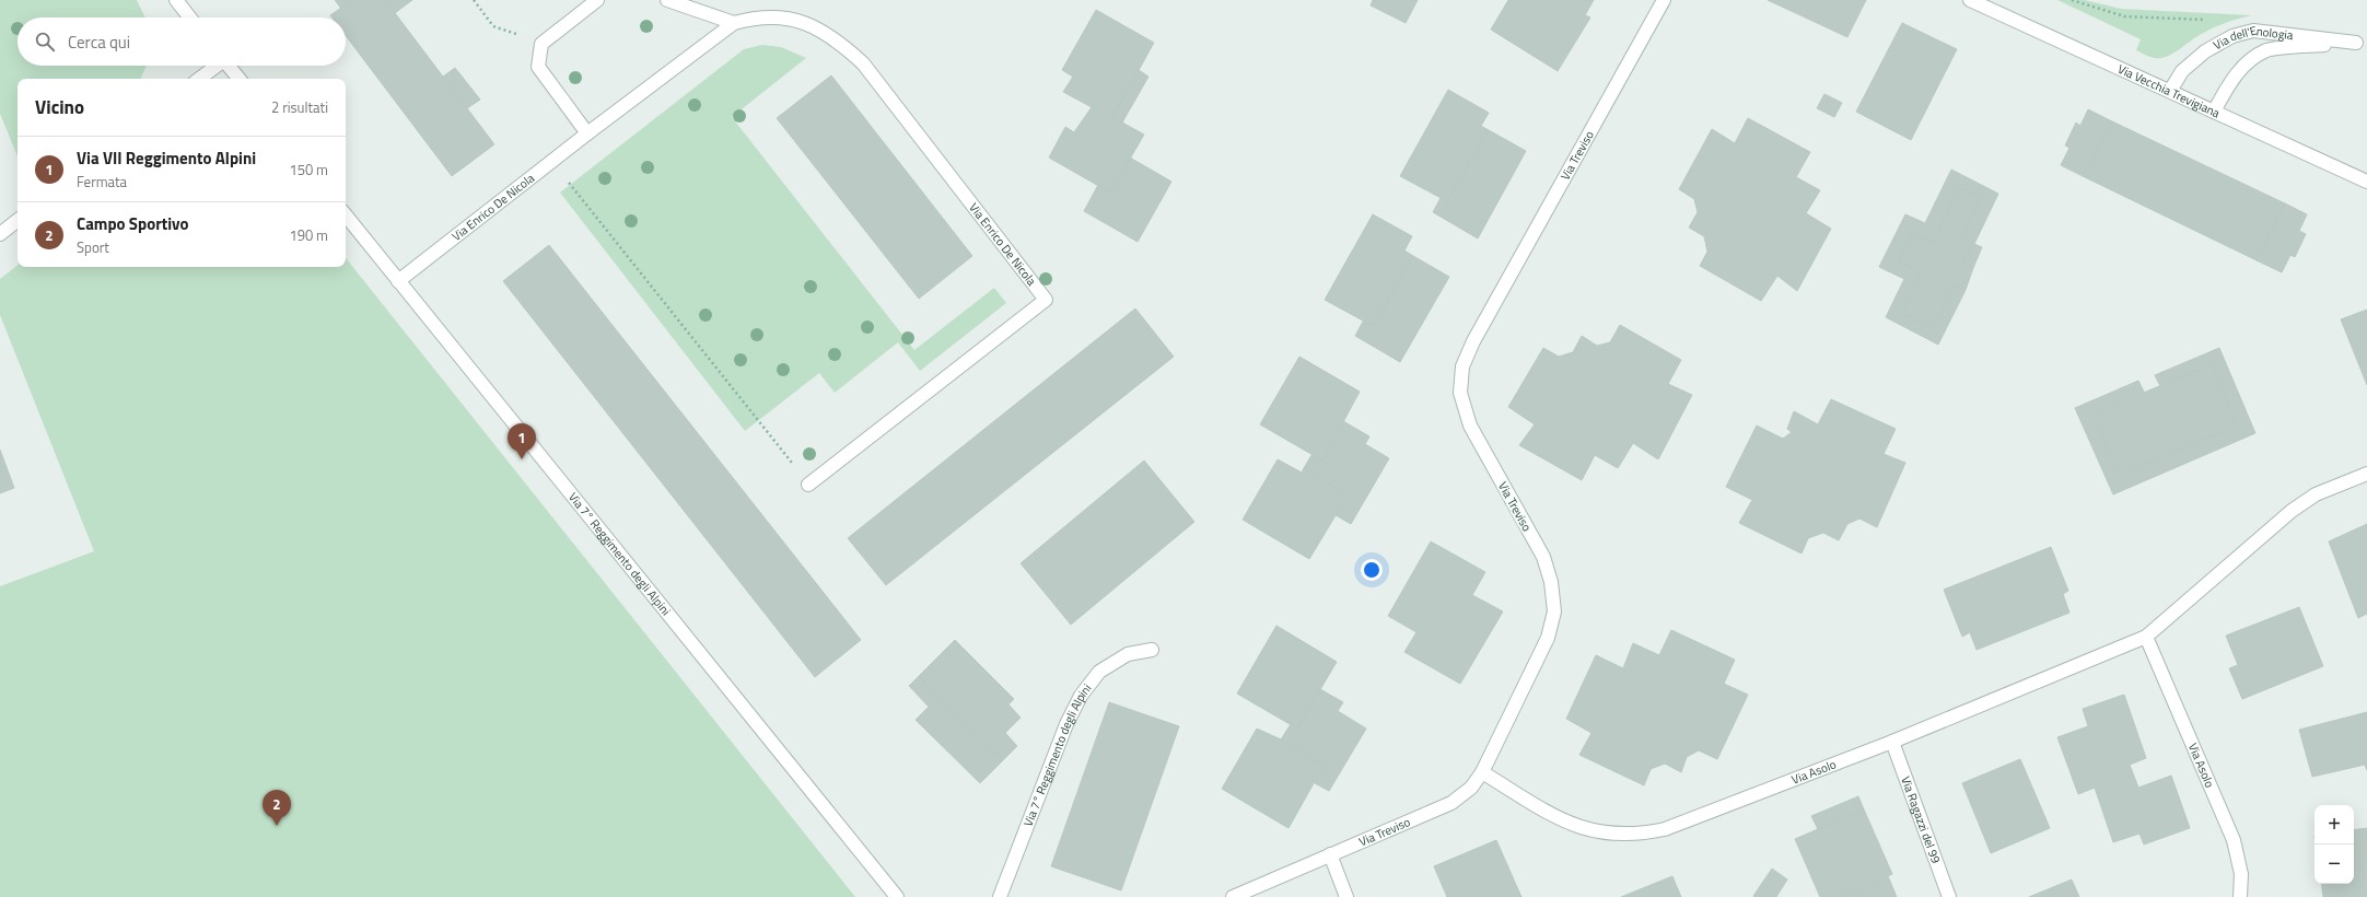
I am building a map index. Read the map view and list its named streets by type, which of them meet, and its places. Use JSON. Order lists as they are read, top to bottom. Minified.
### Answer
{"streets":{"street":["Via dell'Enologia","Via Vecchia Trevigiana","Via Treviso","Via Enrico De Nicola","Via 7° Reggimento degli Alpini","Via Asolo","Via Ragazzi del 99"]},"crossings":[["Via dell'Enologia","Via Vecchia Trevigiana"],["Via Treviso","Via Asolo"],["Via Enrico De Nicola","Via 7° Reggimento degli Alpini"],["Via Asolo","Via Ragazzi del 99"]],"page":{"search":"Cerca qui","heading":["Vicino","2 risultati"],"list":[{"mark":"1","name":"Via VII Reggimento Alpini","note":"Fermata","value":"150 m"},{"mark":"2","name":"Campo Sportivo","note":"Sport","value":"190 m"}],"pins":["1","2"],"map_buttons":["+","−"]}}
